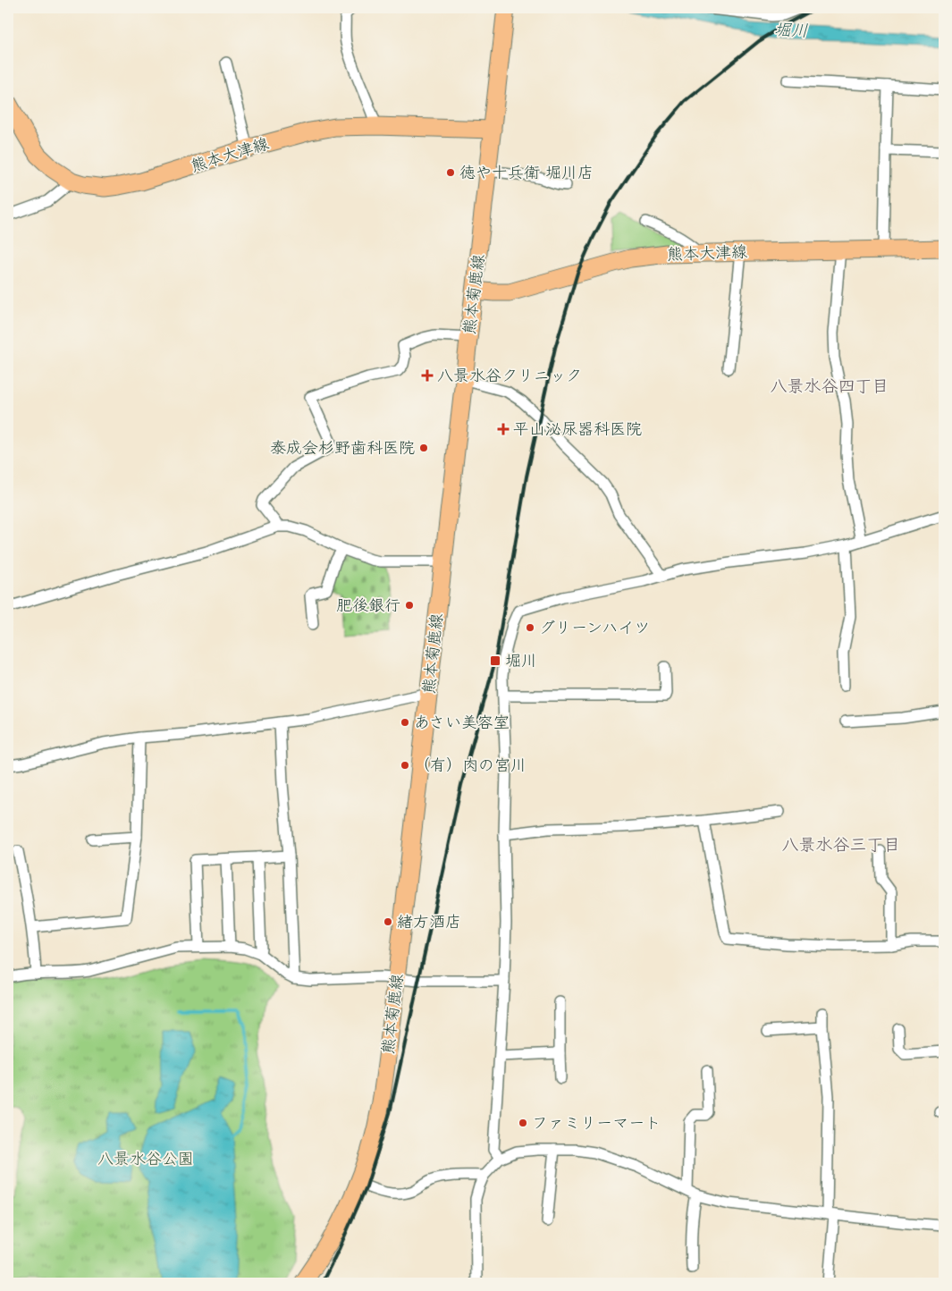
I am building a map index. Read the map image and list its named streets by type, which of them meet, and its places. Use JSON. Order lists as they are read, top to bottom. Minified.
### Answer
{"streets":{"main road":["熊本大津線","熊本菊鹿線"]},"crossings":[["熊本大津線","熊本菊鹿線"]],"districts":["八景水谷四丁目","八景水谷三丁目"],"water":["堀川"],"parks":["八景水谷公園"],"places":{"other":["徳や十兵衛 堀川店","泰成会杉野歯科医院","肥後銀行","グリーンハイツ","あさい美容室","（有）肉の宮川","緒方酒店","ファミリーマート"],"health":["八景水谷クリニック","平山泌尿器科医院"],"transit":["堀川"]}}
